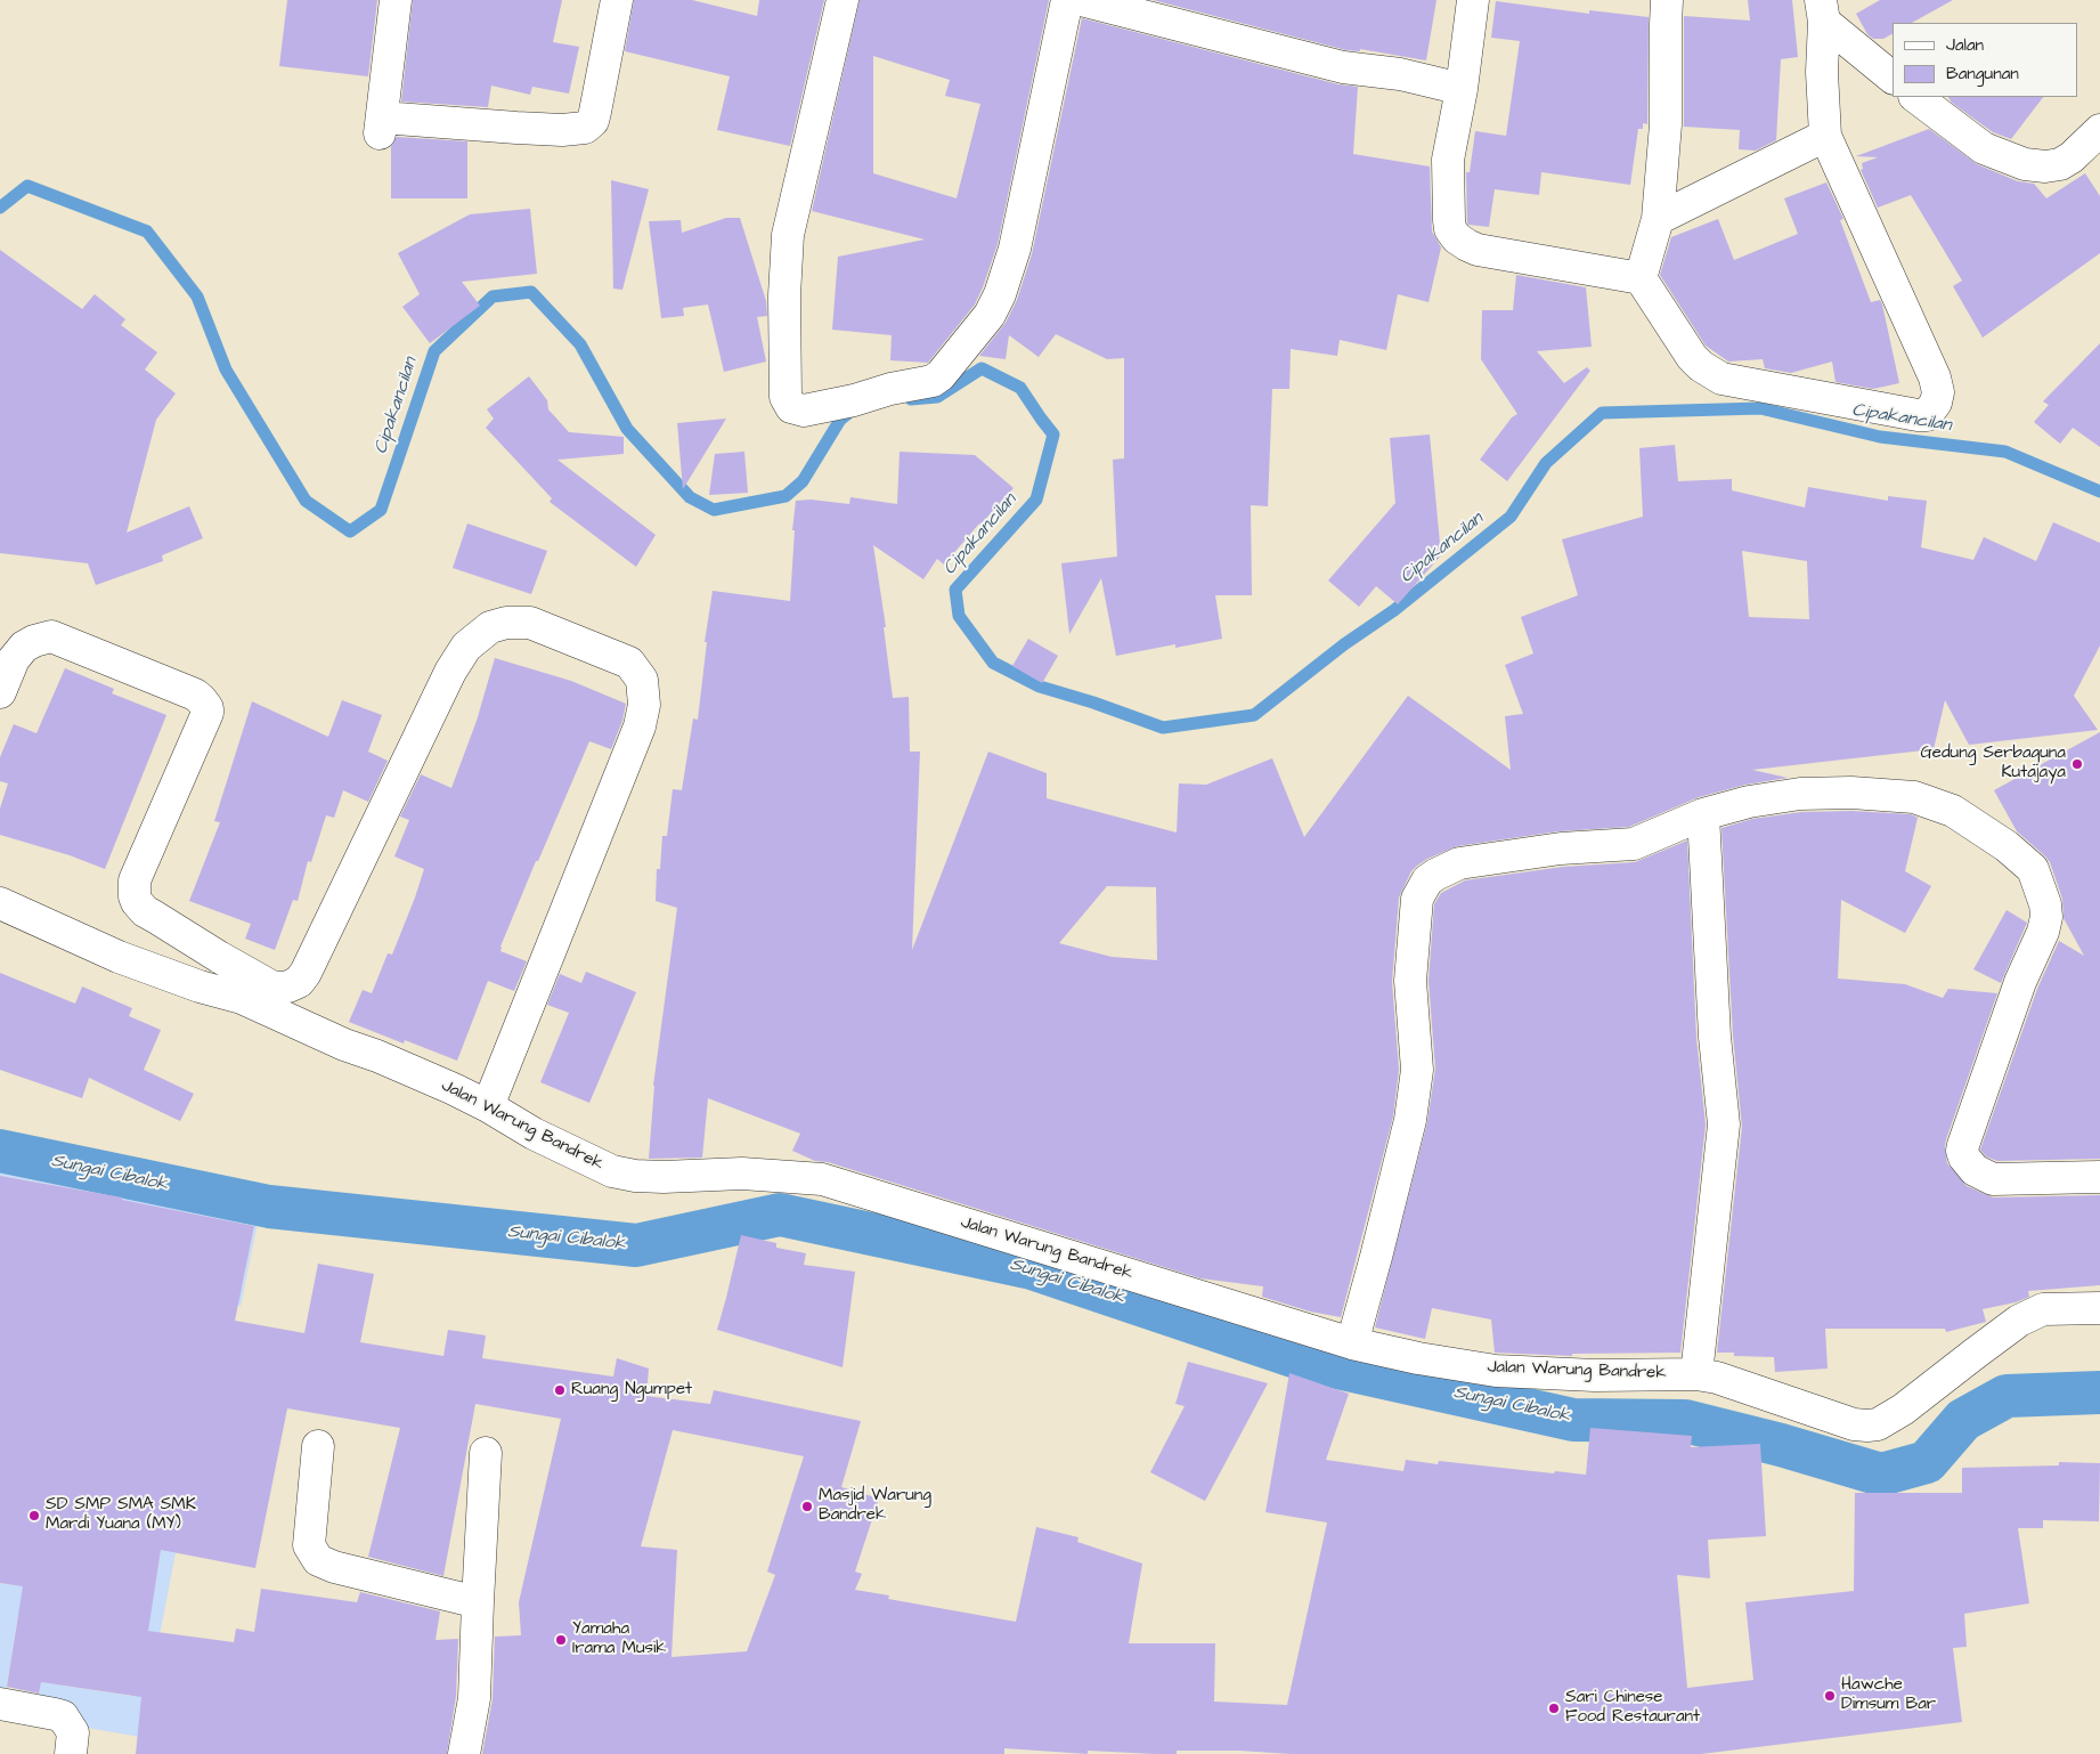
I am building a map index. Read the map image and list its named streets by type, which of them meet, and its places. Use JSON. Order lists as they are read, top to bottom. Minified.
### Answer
{"streets":{"street":["Jalan Warung Bandrek"]},"water":["Cipakancilan","Sungai Cibalok"],"places":["Gedung Serbaguna Kutajaya","Ruang Ngumpet","Masjid Warung Bandrek","SD SMP SMA SMK Mardi Yuana (MY)","Yamaha Irama Musik","Hawche Dimsum Bar","Sari Chinese Food Restaurant"],"legend":["Jalan","Bangunan"]}
